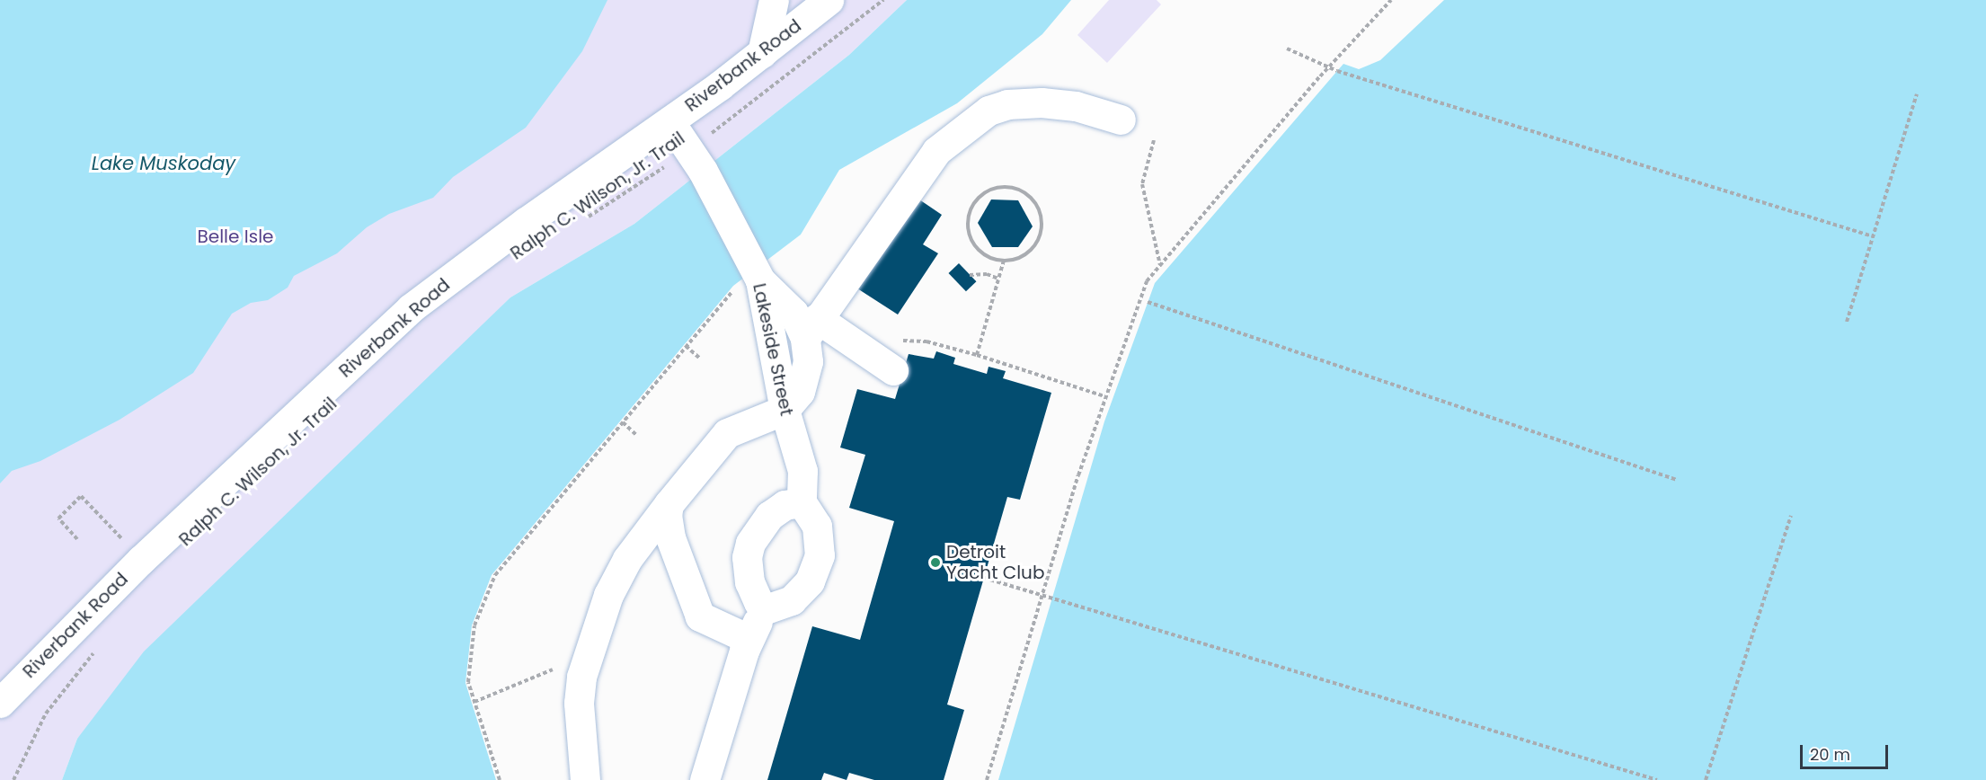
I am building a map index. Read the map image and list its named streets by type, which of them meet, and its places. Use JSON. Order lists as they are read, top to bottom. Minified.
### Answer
{"streets":{"street":["Riverbank Road","Lakeside Street"],"path":["Ralph C. Wilson, Jr. Trail"]},"crossings":[["Riverbank Road","Lakeside Street"],["Ralph C. Wilson, Jr. Trail","Lakeside Street"]],"water":["Lake Muskoday"],"parks":["Belle Isle"],"places":["Detroit Yacht Club"],"scale_bar":"20 m"}
